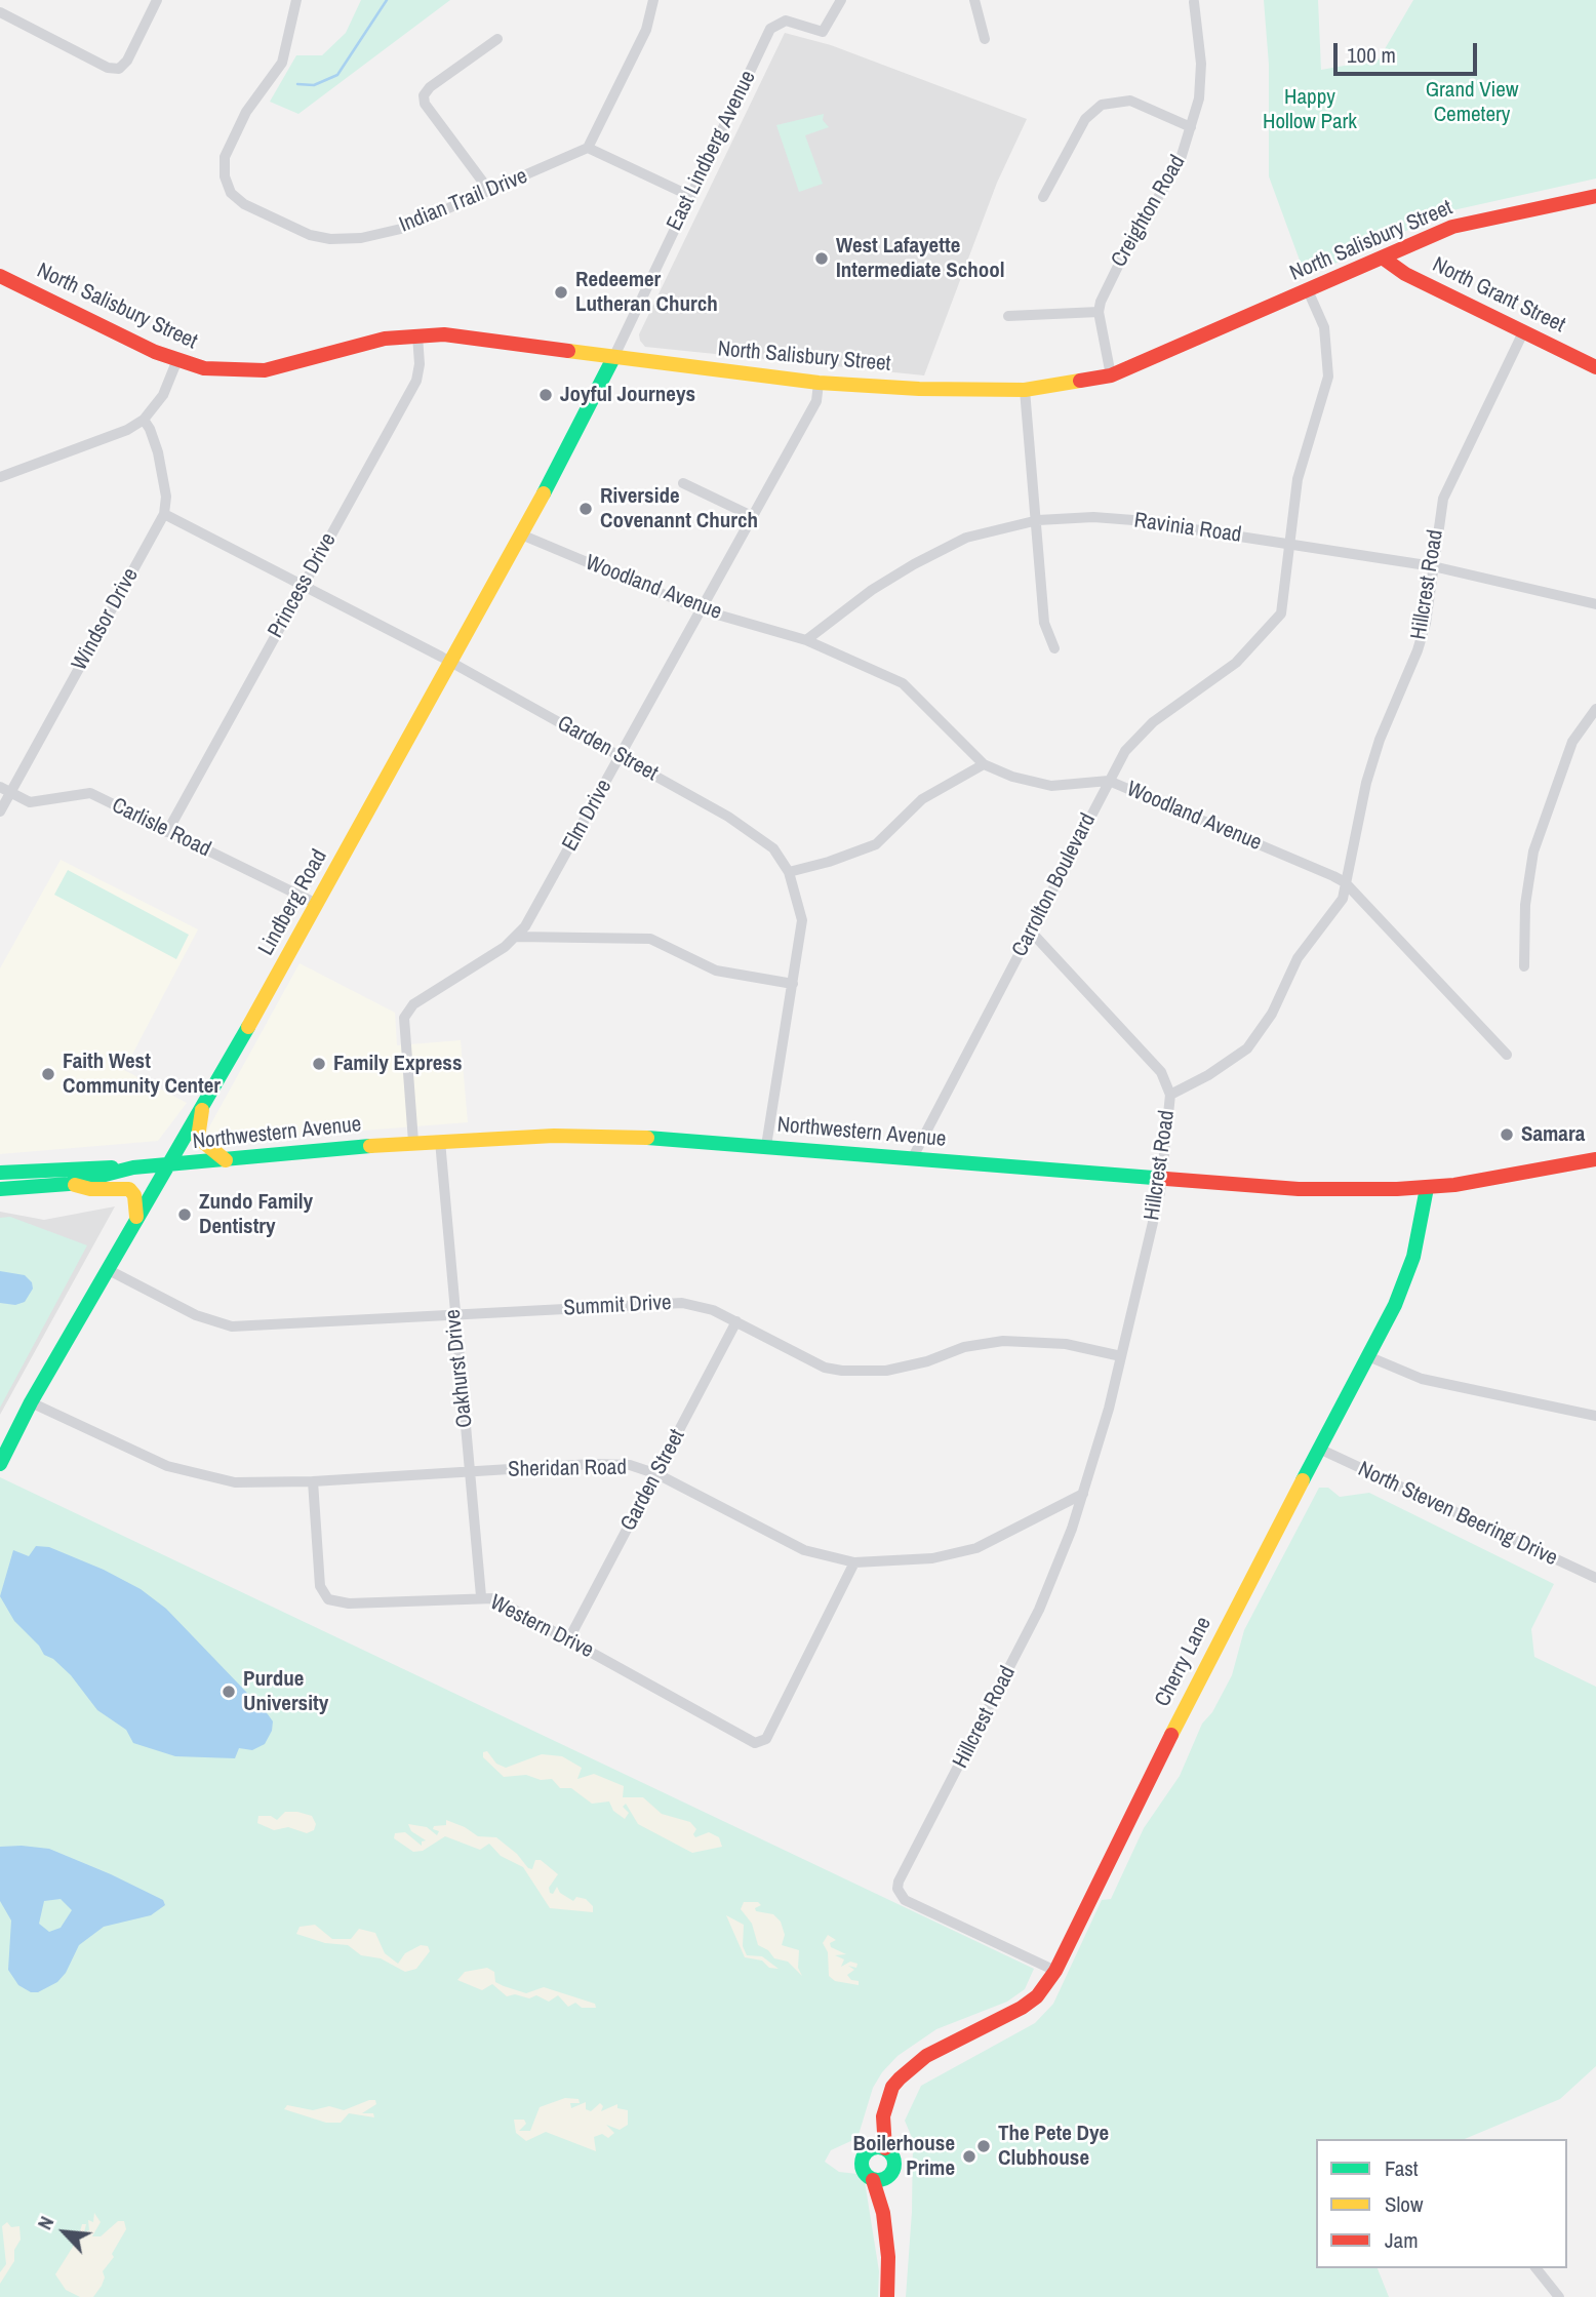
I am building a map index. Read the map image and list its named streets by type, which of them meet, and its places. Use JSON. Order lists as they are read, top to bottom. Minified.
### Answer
{"streets":{"street":["East Lindberg Avenue","Indian Trail Drive","Creighton Road","North Salisbury Street","North Grant Street","Ravinia Road","Hillcrest Road","Princess Drive","Woodland Avenue","Windsor Drive","Garden Street","Elm Drive","Carlisle Road","Carrolton Boulevard","Lindberg Road","Northwestern Avenue","Summit Drive","Oakhurst Drive","Sheridan Road","North Steven Beering Drive","Western Drive","Cherry Lane"]},"crossings":[["East Lindberg Avenue","North Salisbury Street"],["East Lindberg Avenue","Lindberg Road"],["North Salisbury Street","North Grant Street"],["North Salisbury Street","Princess Drive"],["North Salisbury Street","Elm Drive"],["North Salisbury Street","Carrolton Boulevard"],["North Salisbury Street","Lindberg Road"],["North Grant Street","Hillcrest Road"],["Ravinia Road","Hillcrest Road"],["Ravinia Road","Woodland Avenue"],["Ravinia Road","Carrolton Boulevard"],["Hillcrest Road","Woodland Avenue"],["Hillcrest Road","Northwestern Avenue"],["Hillcrest Road","Summit Drive"],["Hillcrest Road","Sheridan Road"],["Hillcrest Road","Cherry Lane"],["Princess Drive","Garden Street"],["Princess Drive","Carlisle Road"],["Woodland Avenue","Elm Drive"],["Woodland Avenue","Carrolton Boulevard"],["Woodland Avenue","Lindberg Road"],["Windsor Drive","Garden Street"],["Windsor Drive","Carlisle Road"],["Garden Street","Elm Drive"],["Garden Street","Lindberg Road"],["Garden Street","Northwestern Avenue"],["Garden Street","Summit Drive"],["Garden Street","Sheridan Road"],["Garden Street","Western Drive"],["Elm Drive","Northwestern Avenue"],["Carlisle Road","Lindberg Road"],["Carrolton Boulevard","Northwestern Avenue"],["Lindberg Road","Northwestern Avenue"],["Lindberg Road","Summit Drive"],["Lindberg Road","Sheridan Road"],["Northwestern Avenue","Oakhurst Drive"],["Northwestern Avenue","Cherry Lane"],["Summit Drive","Oakhurst Drive"],["Oakhurst Drive","Sheridan Road"],["Oakhurst Drive","Western Drive"],["Sheridan Road","Western Drive"],["North Steven Beering Drive","Cherry Lane"]],"parks":["Grand View Cemetery","Happy Hollow Park"],"places":["West Lafayette Intermediate School","Redeemer Lutheran Church","Joyful Journeys","Riverside Covenannt Church","Family Express","Faith West Community Center","Samara","Zundo Family Dentistry","Purdue University","The Pete Dye Clubhouse","Boilerhouse Prime"],"legend":["Fast","Slow","Jam"],"scale_bar":"100 m","north":"top left"}
